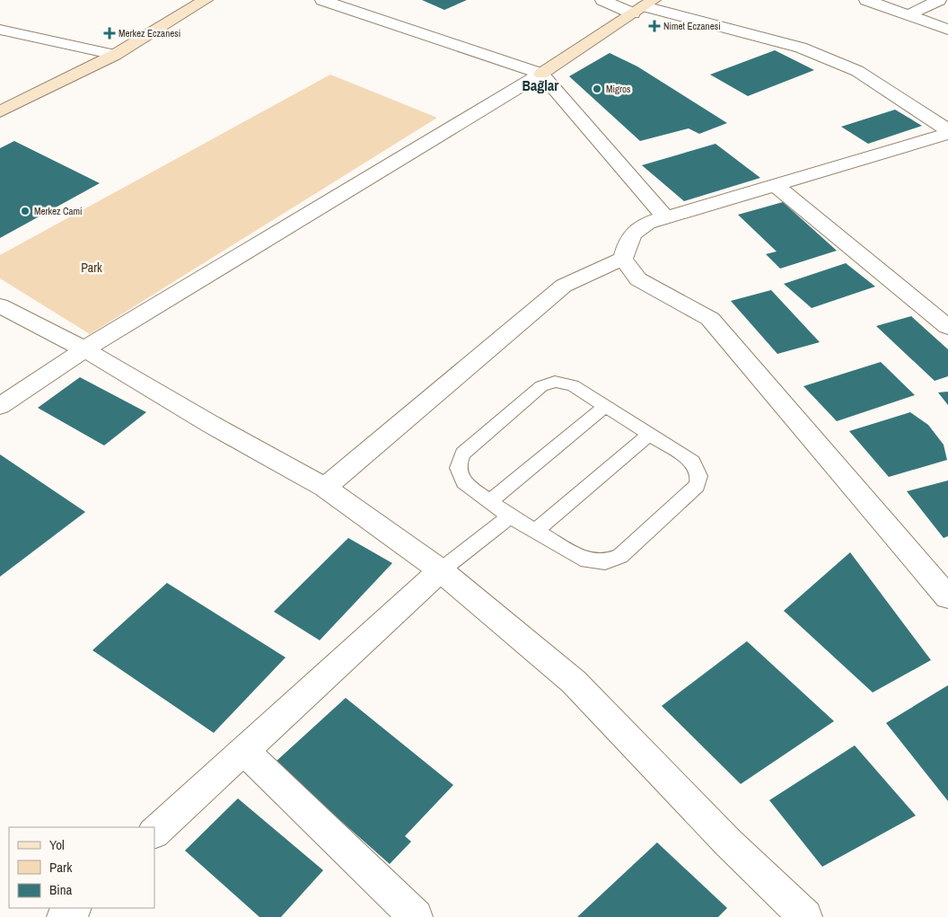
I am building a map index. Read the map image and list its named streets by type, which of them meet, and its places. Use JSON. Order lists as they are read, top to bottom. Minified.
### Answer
{"districts":["Bağlar"],"parks":["Park"],"places":{"health":["Nimet Eczanesi","Merkez Eczanesi"],"other":["Migros","Merkez Cami"]},"legend":["Yol","Park","Bina"]}
